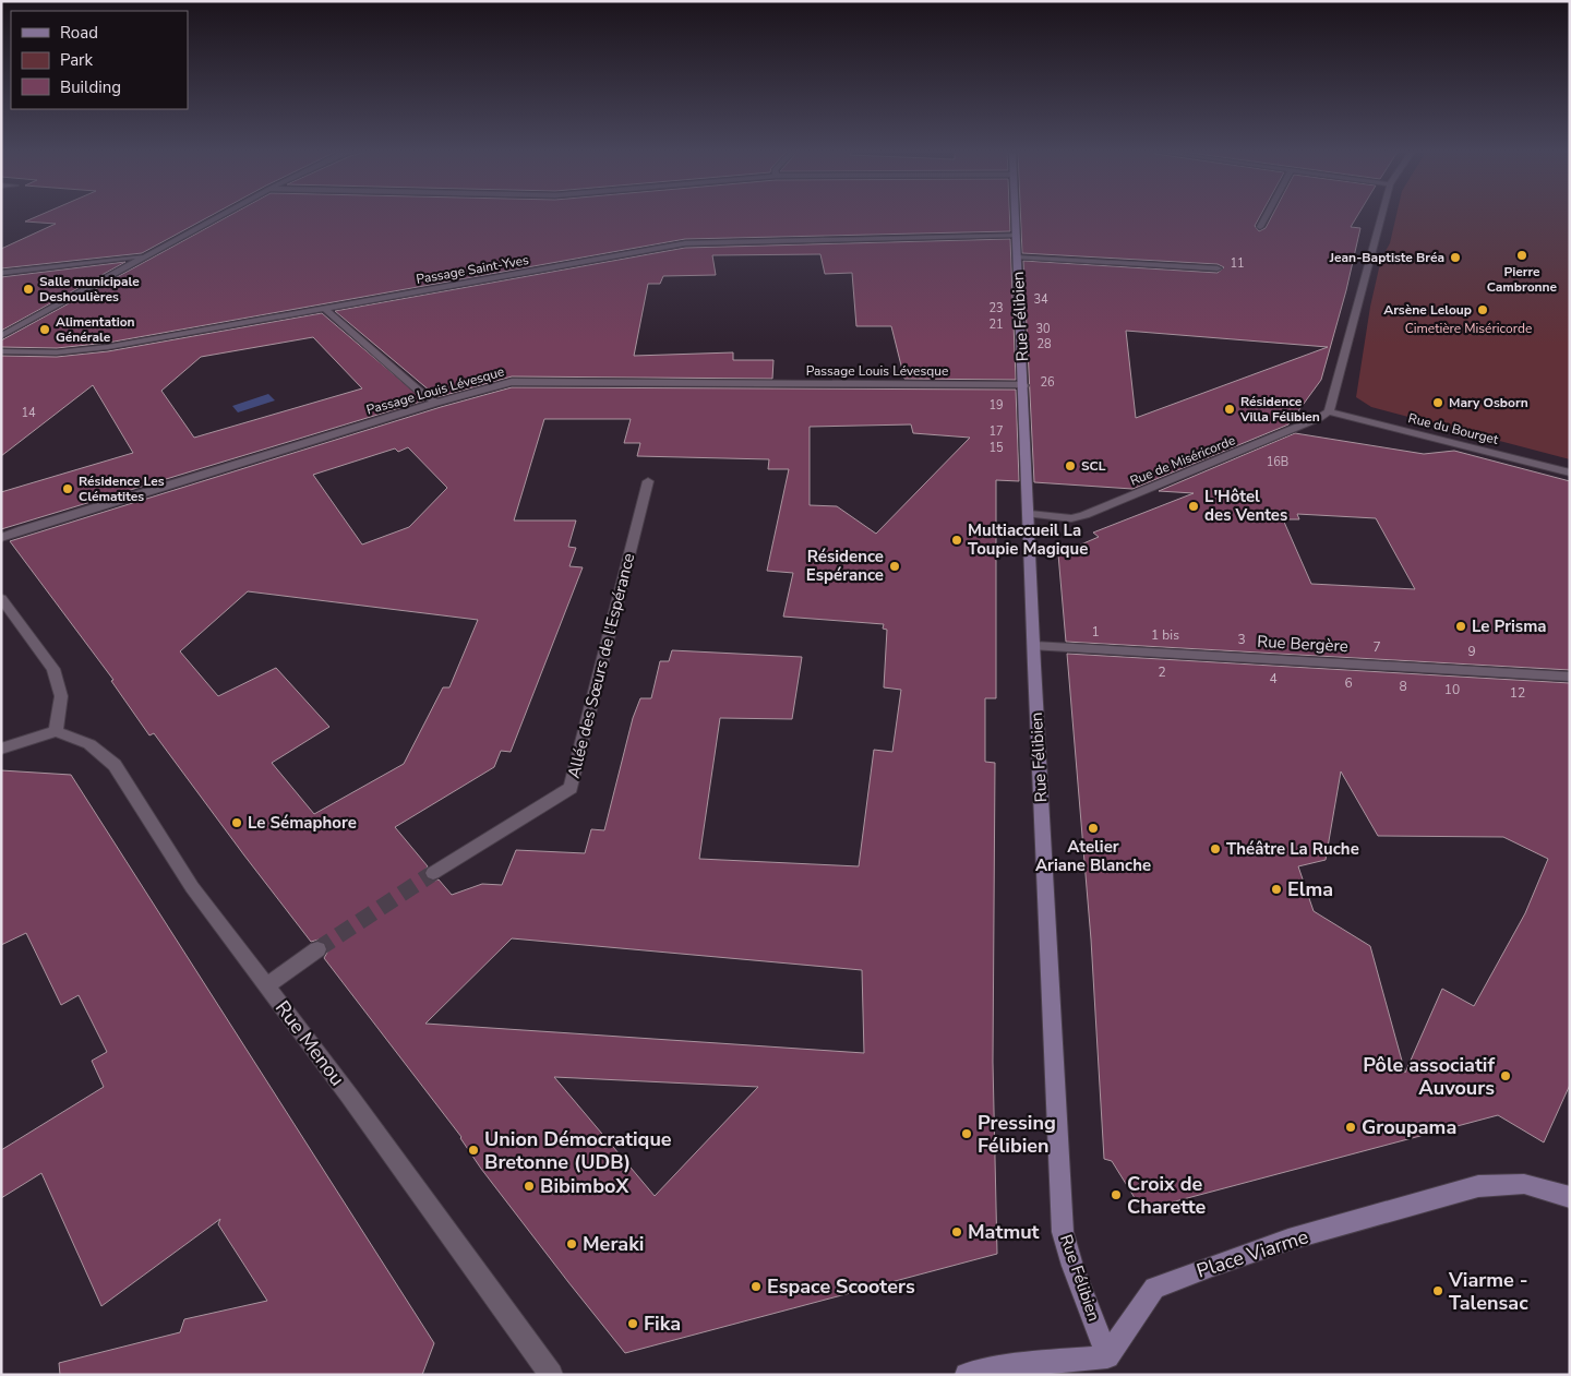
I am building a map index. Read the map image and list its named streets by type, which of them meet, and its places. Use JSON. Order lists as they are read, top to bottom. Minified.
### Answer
{"streets":{"street":["Passage Saint-Yves","Rue Félibien","Passage Louis Lévesque","Rue du Bourget","Rue de Miséricorde","Rue Bergère","Allée des Sœurs de l'Espérance","Rue Menou","Place Viarme"]},"crossings":[["Passage Saint-Yves","Rue Félibien"],["Rue Félibien","Passage Louis Lévesque"],["Rue Félibien","Rue de Miséricorde"],["Rue Félibien","Rue Bergère"],["Rue Félibien","Place Viarme"],["Rue du Bourget","Rue de Miséricorde"]],"parks":["Cimetière Miséricorde"],"places":["Pierre Cambronne","Jean-Baptiste Bréa","Salle municipale Deshoulières","Arsène Leloup","Alimentation Générale","Mary Osborn","Résidence Villa Félibien","SCL","Résidence Les Clématites","L'Hôtel des Ventes","Multiaccueil La Toupie Magique","Résidence Espérance","Le Prisma","Le Sémaphore","Atelier Ariane Blanche","Théâtre La Ruche","Elma","Pôle associatif Auvours","Groupama","Pressing Félibien","Union Démocratique Bretonne (UDB)","BibimboX","Croix de Charette","Matmut","Meraki","Espace Scooters","Viarme - Talensac","Fika"],"house_numbers":["11","34","23","21","30","28","26","19","14","17","15","16B","1","1 bis","3","7","9","2","4","6","8","10","12"],"legend":["Road","Park","Building"]}
